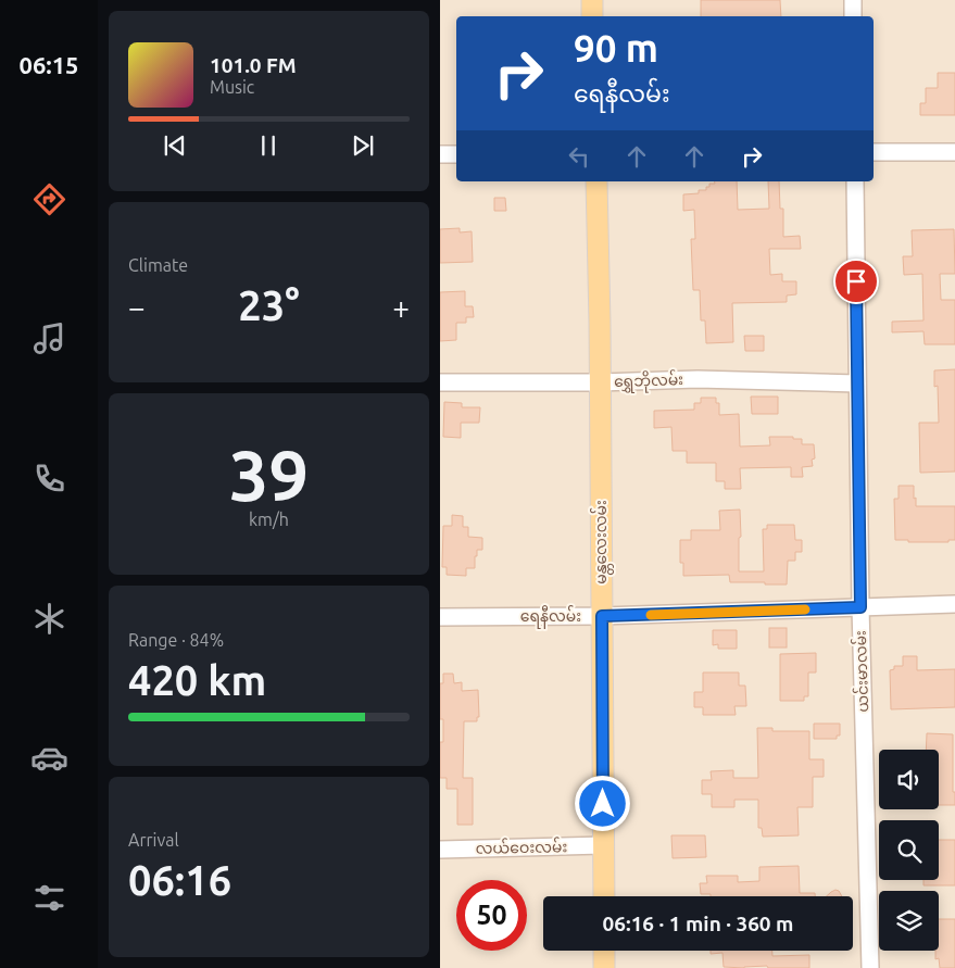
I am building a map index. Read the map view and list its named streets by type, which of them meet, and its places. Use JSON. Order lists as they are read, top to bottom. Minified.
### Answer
{"streets":{"main road":["မန္တလေးလမ်း"],"street":["ရွှေဘိုလမ်း","ရေနီလမ်း","ယင်းမာလမ်း","လယ်ဝေးလမ်း"]},"crossings":[["ရွှေဘိုလမ်း","မန္တလေးလမ်း"],["ရွှေဘိုလမ်း","ယင်းမာလမ်း"],["မန္တလေးလမ်း","ရေနီလမ်း"],["မန္တလေးလမ်း","လယ်ဝေးလမ်း"],["ရေနီလမ်း","ယင်းမာလမ်း"]],"page":{"tabs":"06:15","turn":["90 m","ရေနီလမ်း"],"song":["101.0 FM","Music"],"tile":["Climate",["39","km/h"],["Range · 84%","420 km"],["Arrival","06:16"]],"heat":["−","23°","+"],"limit":"50","trip":"06:16 · 1 min · 360 m"}}
